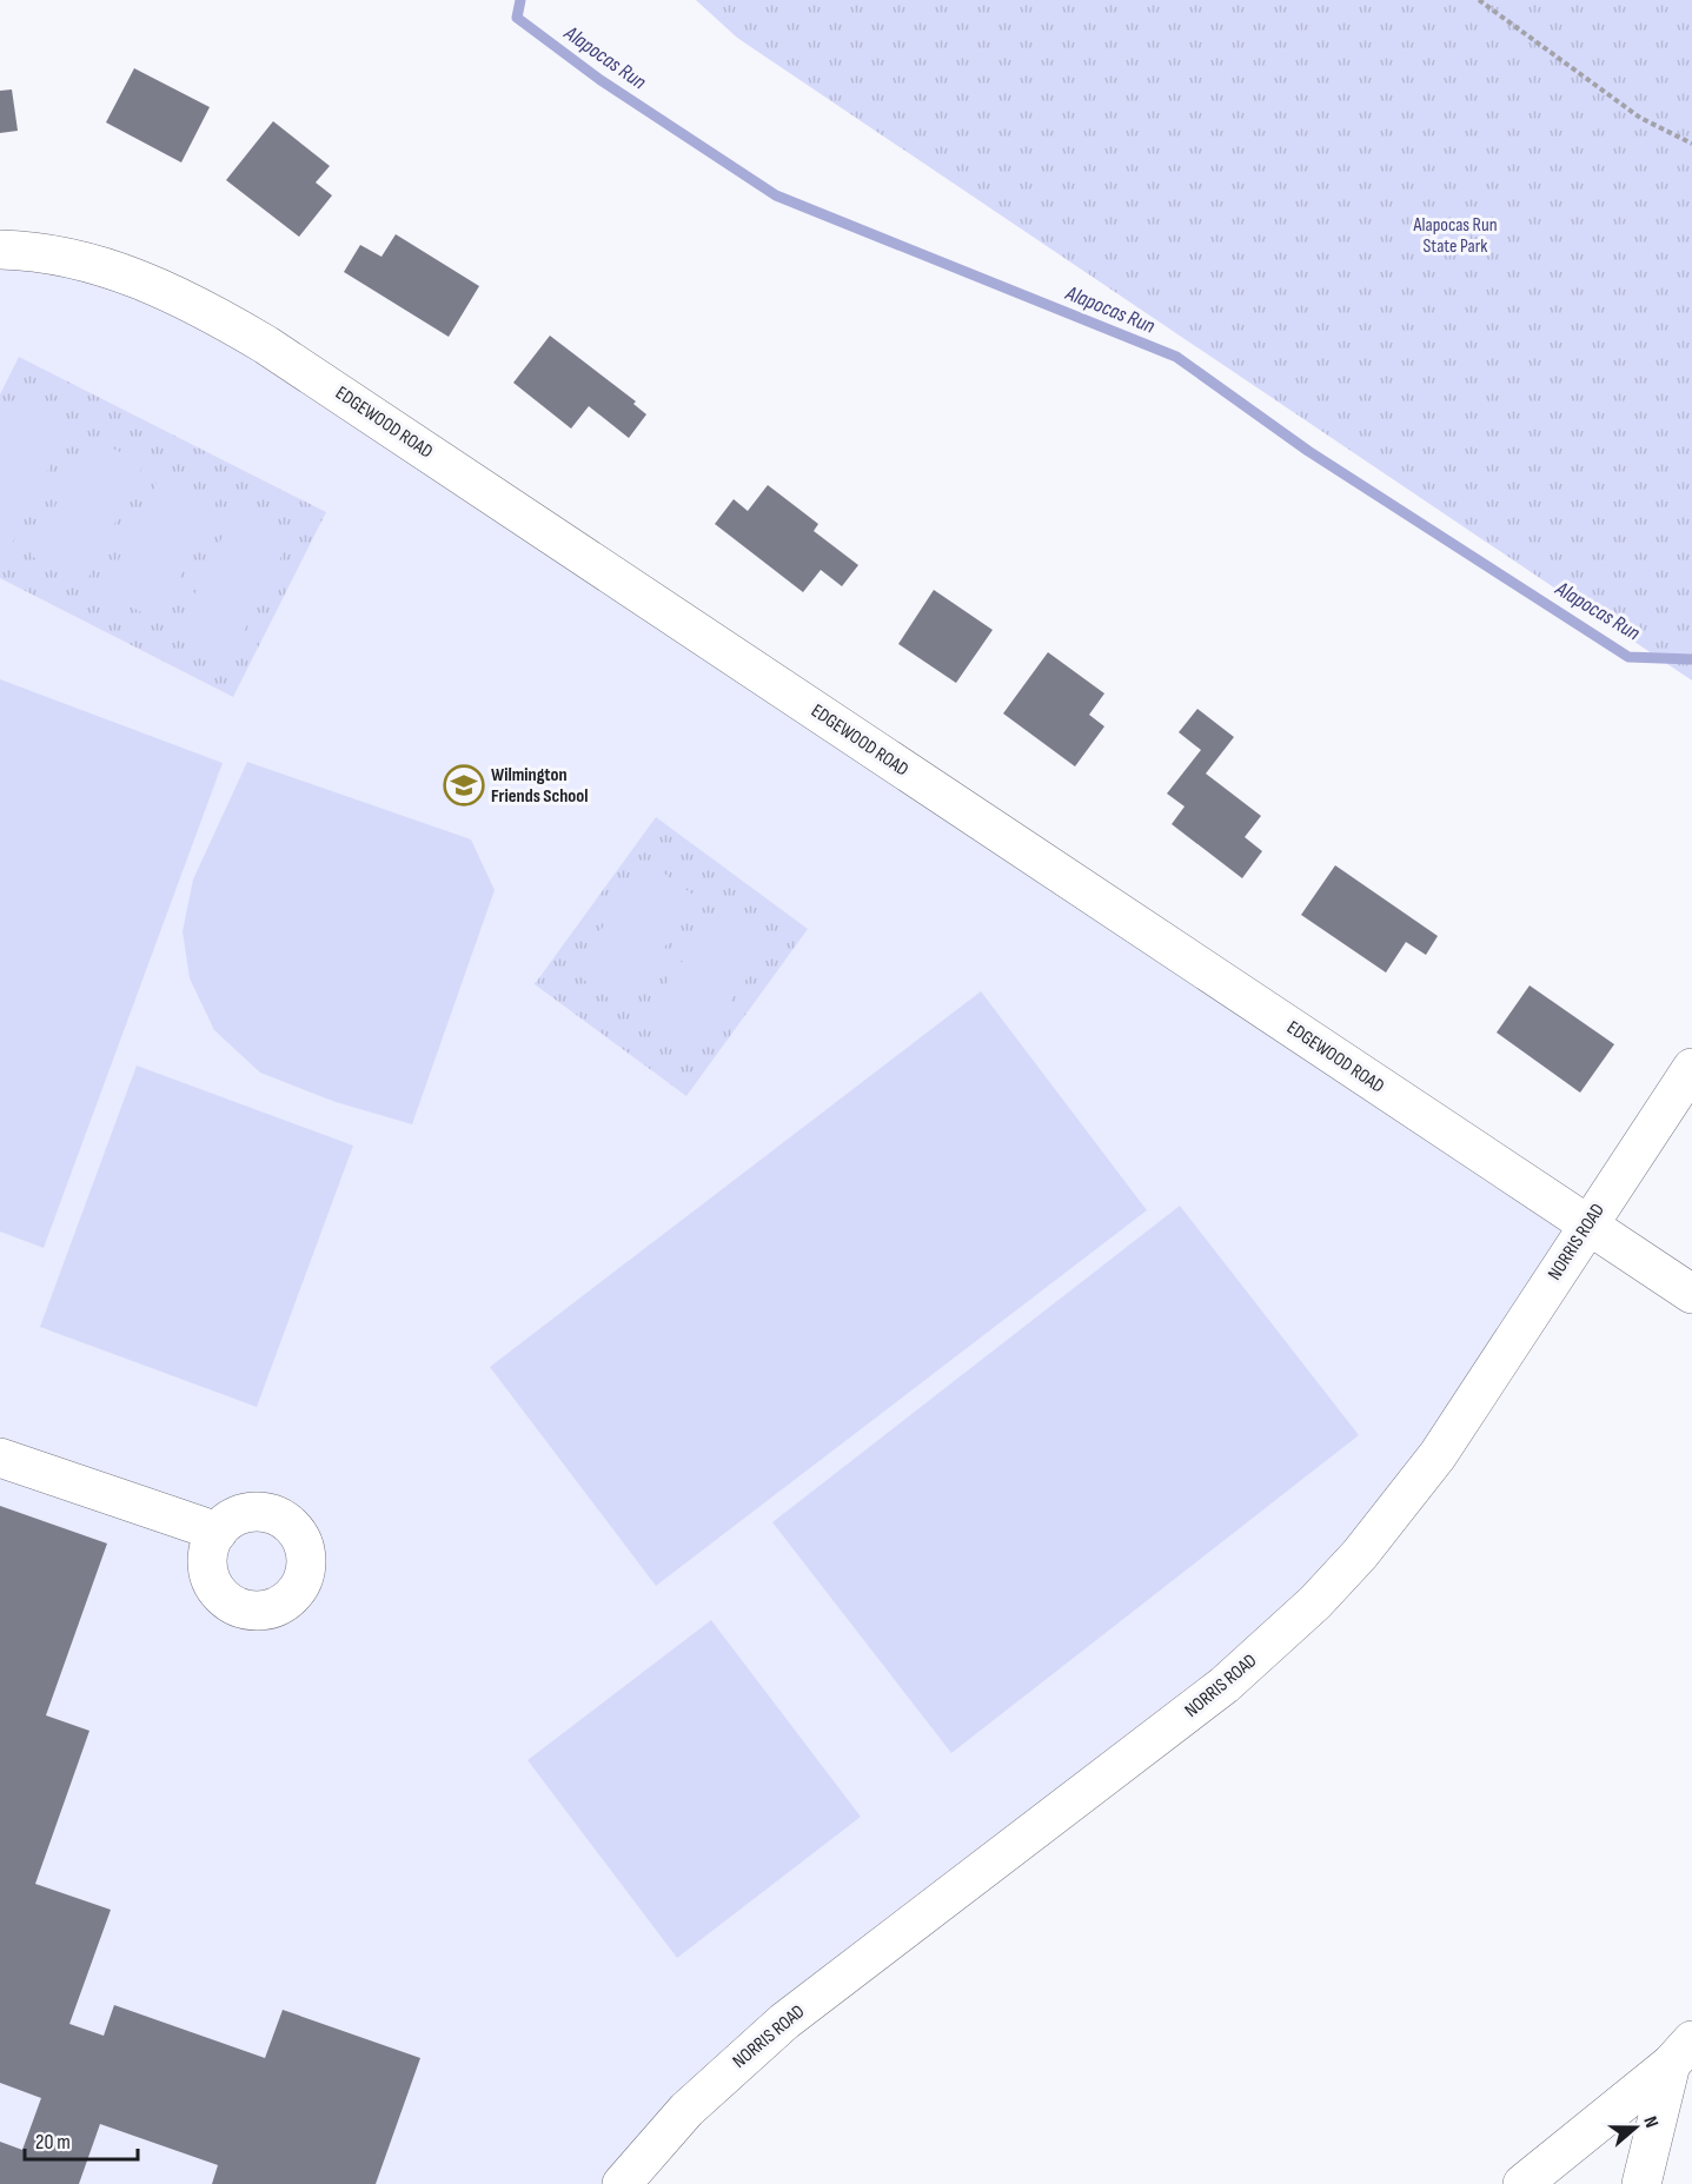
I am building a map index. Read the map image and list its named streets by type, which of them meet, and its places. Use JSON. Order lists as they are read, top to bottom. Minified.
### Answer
{"streets":{"street":["EDGEWOOD ROAD","NORRIS ROAD"]},"crossings":[["EDGEWOOD ROAD","NORRIS ROAD"]],"water":["Alapocas Run"],"parks":["Alapocas Run State Park"],"places":{"school or university":["Wilmington Friends School"]},"scale_bar":"20 m","north":"right"}
